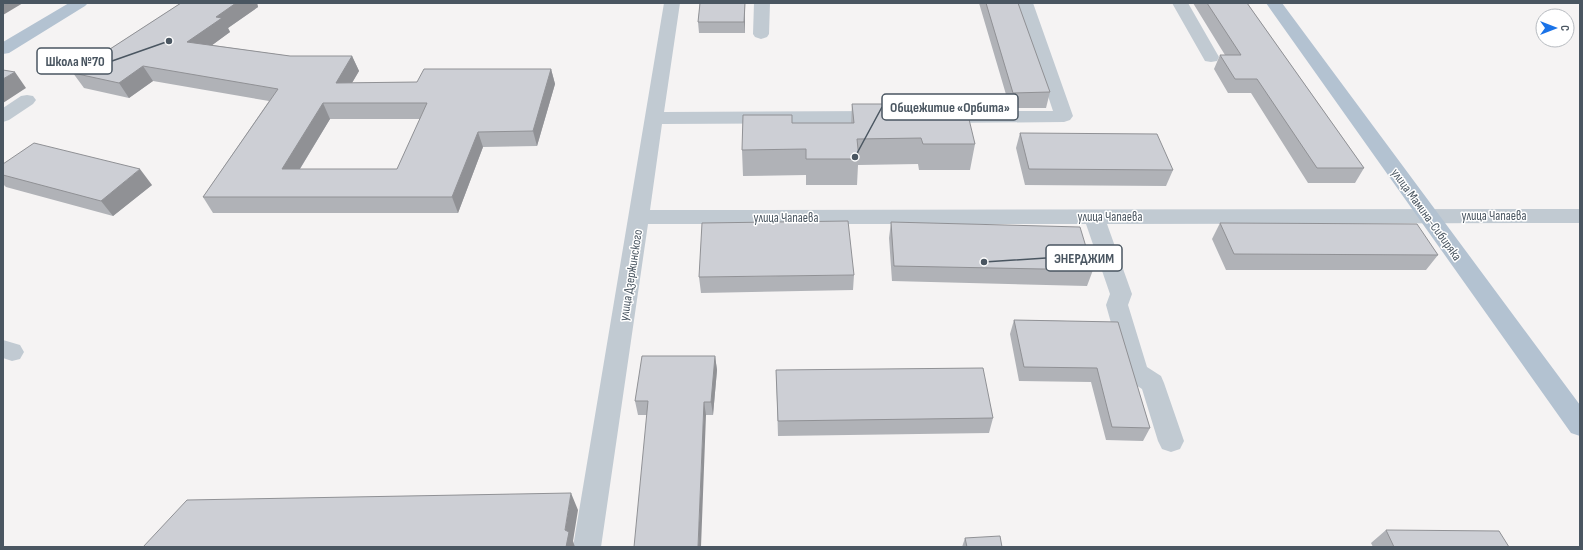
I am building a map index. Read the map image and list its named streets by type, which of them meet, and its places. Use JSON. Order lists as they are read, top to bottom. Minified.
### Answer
{"streets":{"main road":["улица Мамина-Сибиряка"],"street":["улица Чапаева","улица Дзержинского"]},"crossings":[["улица Мамина-Сибиряка","улица Чапаева"],["улица Чапаева","улица Дзержинского"]],"places":["Школа №70","Общежитие «Орбита»","ЭНЕРДЖИМ"],"north":"right"}
